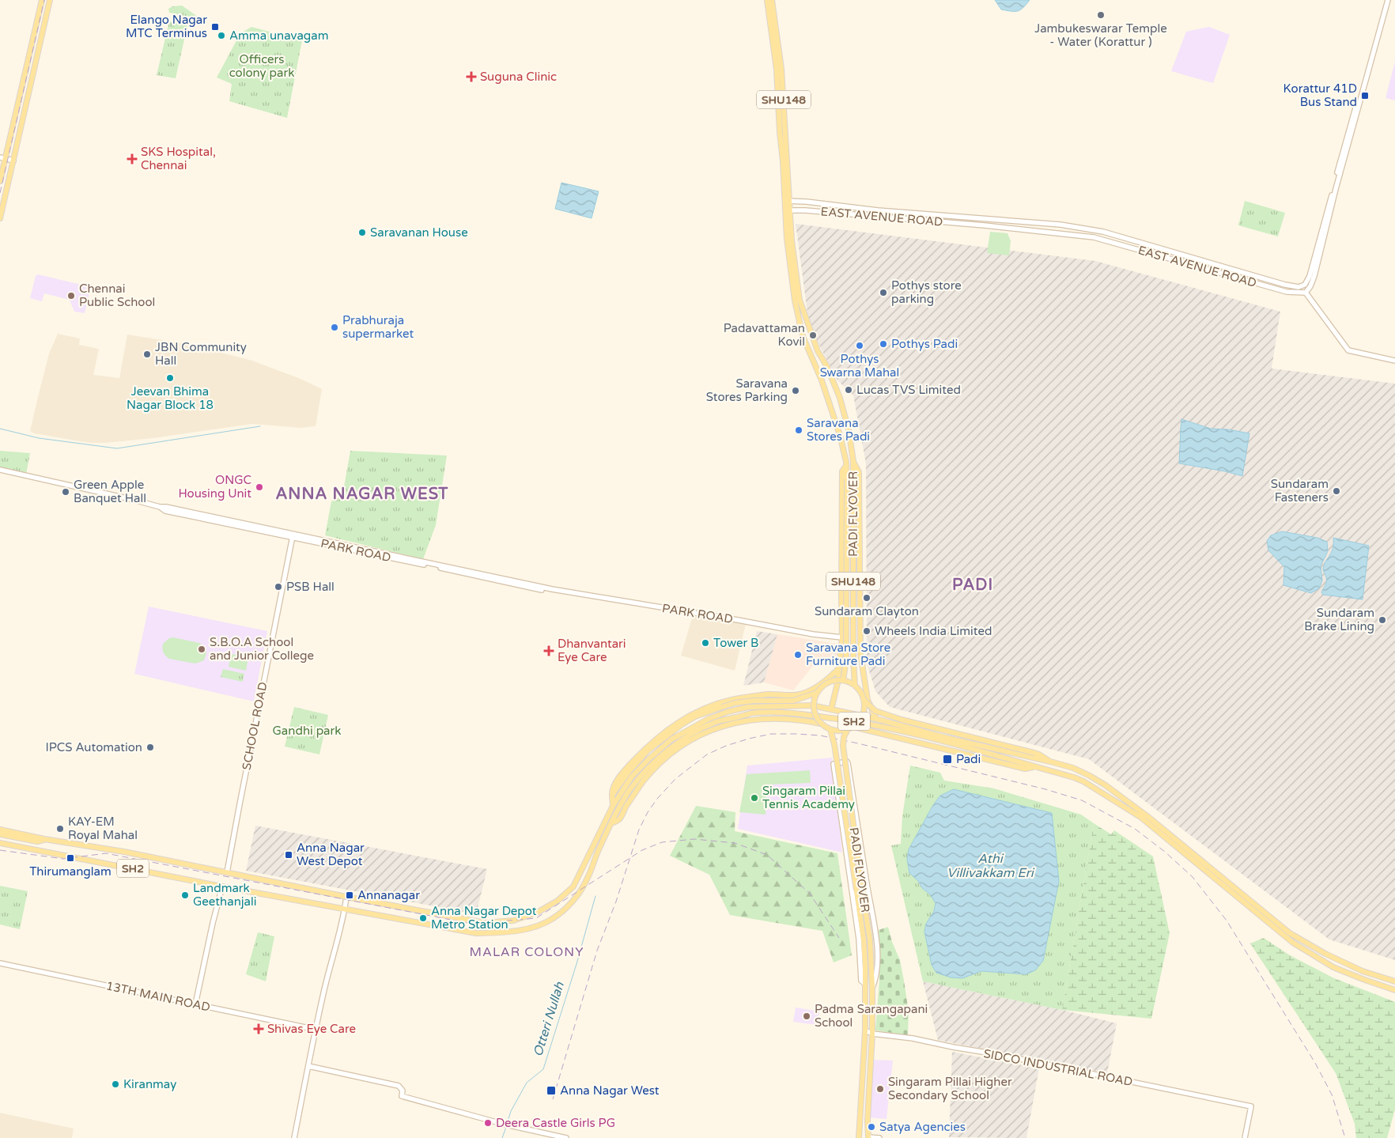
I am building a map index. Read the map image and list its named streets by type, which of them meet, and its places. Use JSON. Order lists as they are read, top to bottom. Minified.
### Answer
{"streets":{"main road":["SHU148","PADI FLYOVER","SH2"],"street":["EAST AVENUE ROAD","PARK ROAD","SCHOOL ROAD","13TH MAIN ROAD","SIDCO INDUSTRIAL ROAD"]},"crossings":[["SHU148","EAST AVENUE ROAD"],["SHU148","PADI FLYOVER"],["PADI FLYOVER","SH2"],["PADI FLYOVER","SIDCO INDUSTRIAL ROAD"],["PARK ROAD","SCHOOL ROAD"],["SH2","SCHOOL ROAD"]],"districts":["ANNA NAGAR WEST","PADI","MALAR COLONY"],"water":["Athi Villivakkam Eri","Otteri Nullah"],"parks":["Officers colony park","Gandhi park"],"places":{"other":["Jambukeswarar Temple - Water (Korattur )","Amma unavagam","Saravanan House","Pothys store parking","Chennai Public School","Prabhuraja supermarket","Padavattaman Kovil","Pothys Padi","Pothys Swarna Mahal","JBN Community Hall","Jeevan Bhima Nagar Block 18","Lucas TVS Limited","Saravana Stores Parking","Saravana Stores Padi","ONGC Housing Unit","Sundaram Fasteners","Green Apple Banquet Hall","PSB Hall","Sundaram Clayton","Sundaram Brake Lining","Wheels India Limited","Tower B","S.B.O.A School and Junior College","Saravana Store Furniture Padi","IPCS Automation","Singaram Pillai Tennis Academy","KAY-EM Royal Mahal","Landmark Geethanjali","Anna Nagar Depot Metro Station","Padma Sarangapani School","Kiranmay","Singaram Pillai Higher Secondary School","Deera Castle Girls PG","Satya Agencies"],"transit":["Elango Nagar MTC Terminus","Korattur 41D Bus Stand","Padi","Anna Nagar West Depot","Thirumanglam","Annanagar","Anna Nagar West"],"health":["Suguna Clinic","SKS Hospital, Chennai","Dhanvantari Eye Care","Shivas Eye Care"]}}
